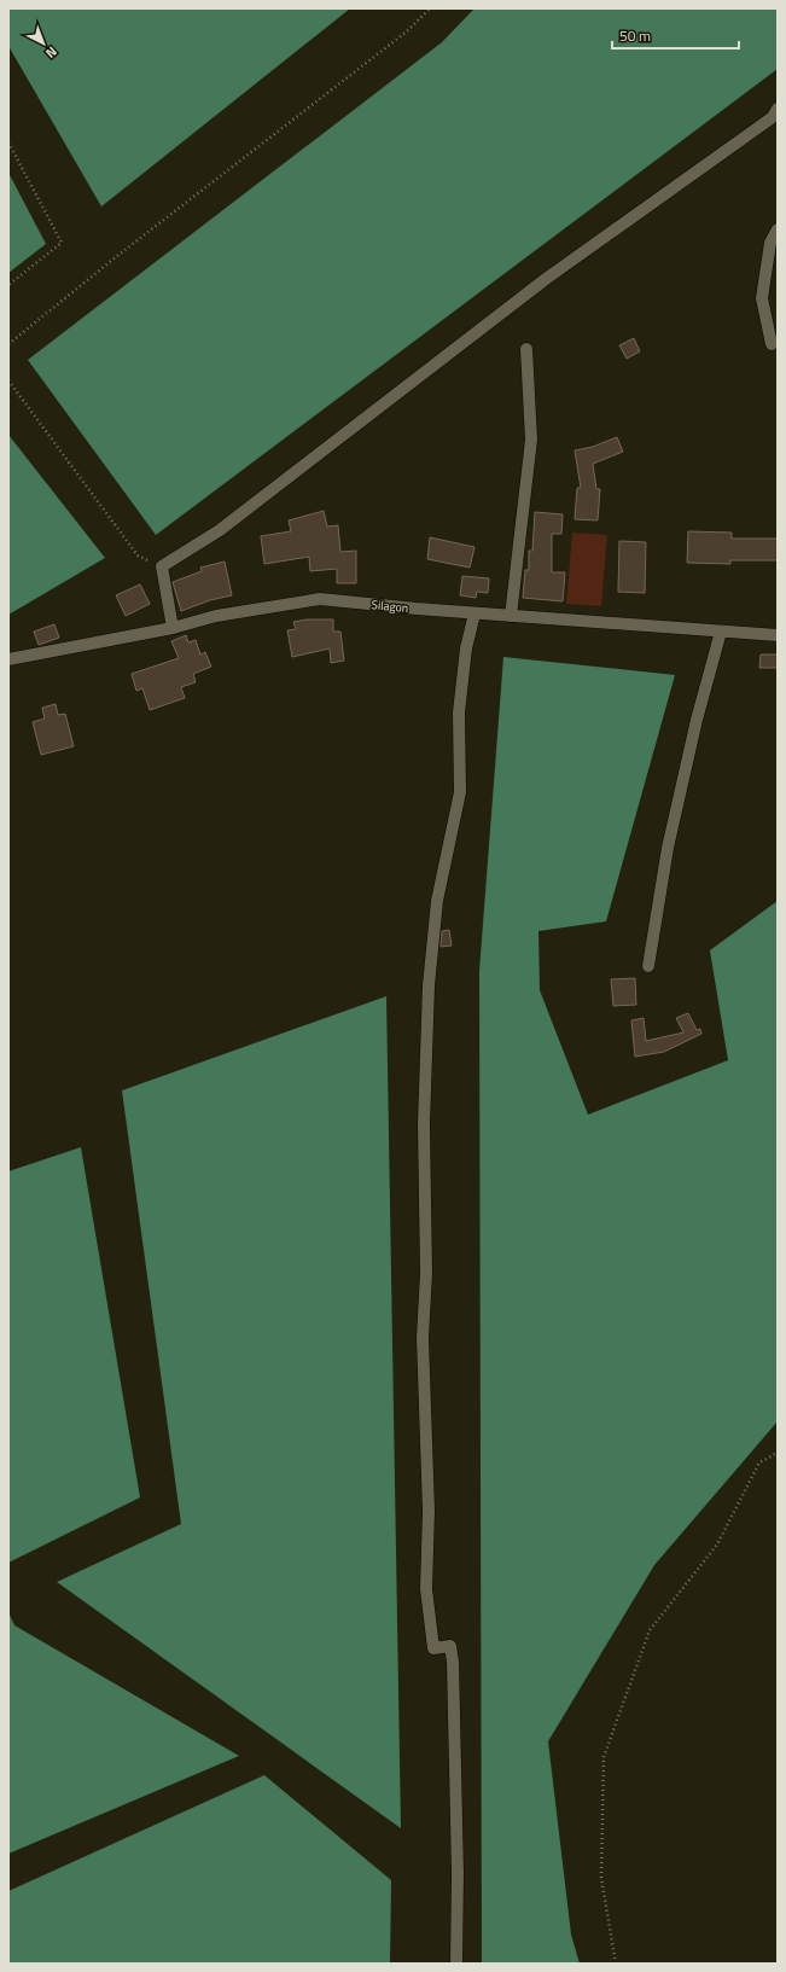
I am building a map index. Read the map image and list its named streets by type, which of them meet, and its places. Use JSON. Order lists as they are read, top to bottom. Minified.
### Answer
{"streets":{"street":["Silagon"]},"scale_bar":"50 m","north":"bottom right"}
